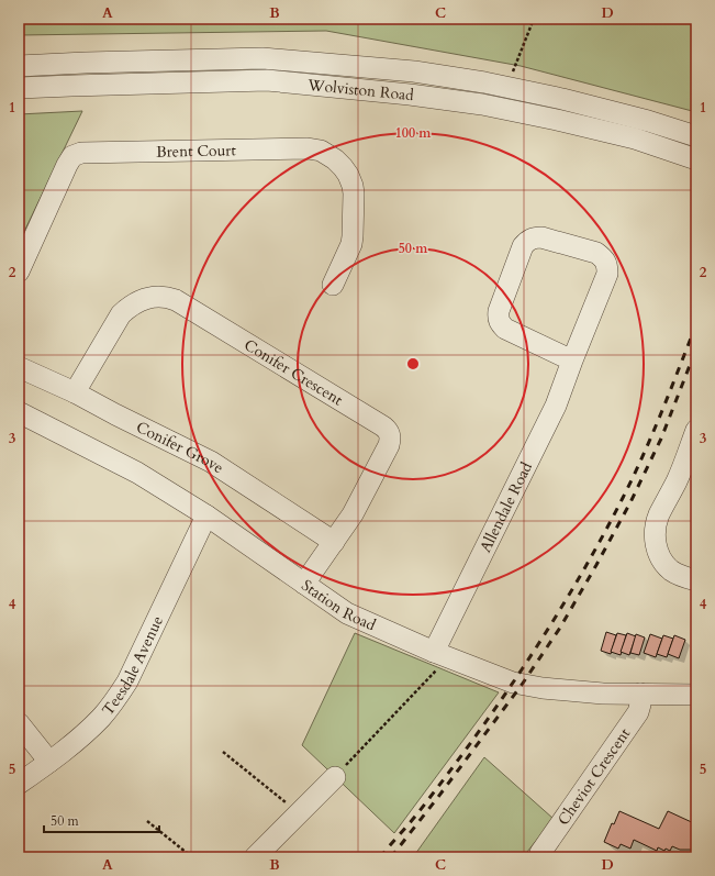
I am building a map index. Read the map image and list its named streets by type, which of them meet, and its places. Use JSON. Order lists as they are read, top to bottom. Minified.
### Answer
{"streets":{"street":["Wolviston Road","Brent Court","Conifer Crescent","Conifer Grove","Allendale Road","Station Road","Teesdale Avenue","Cheviot Crescent"]},"crossings":[["Conifer Crescent","Conifer Grove"],["Conifer Crescent","Station Road"],["Allendale Road","Station Road"],["Station Road","Teesdale Avenue"],["Station Road","Cheviot Crescent"]],"scale_bar":"50 m","grid":{"columns":["A","B","C","D"],"rows":["1","2","3","4","5"]},"rings":["100 m","50 m"]}
